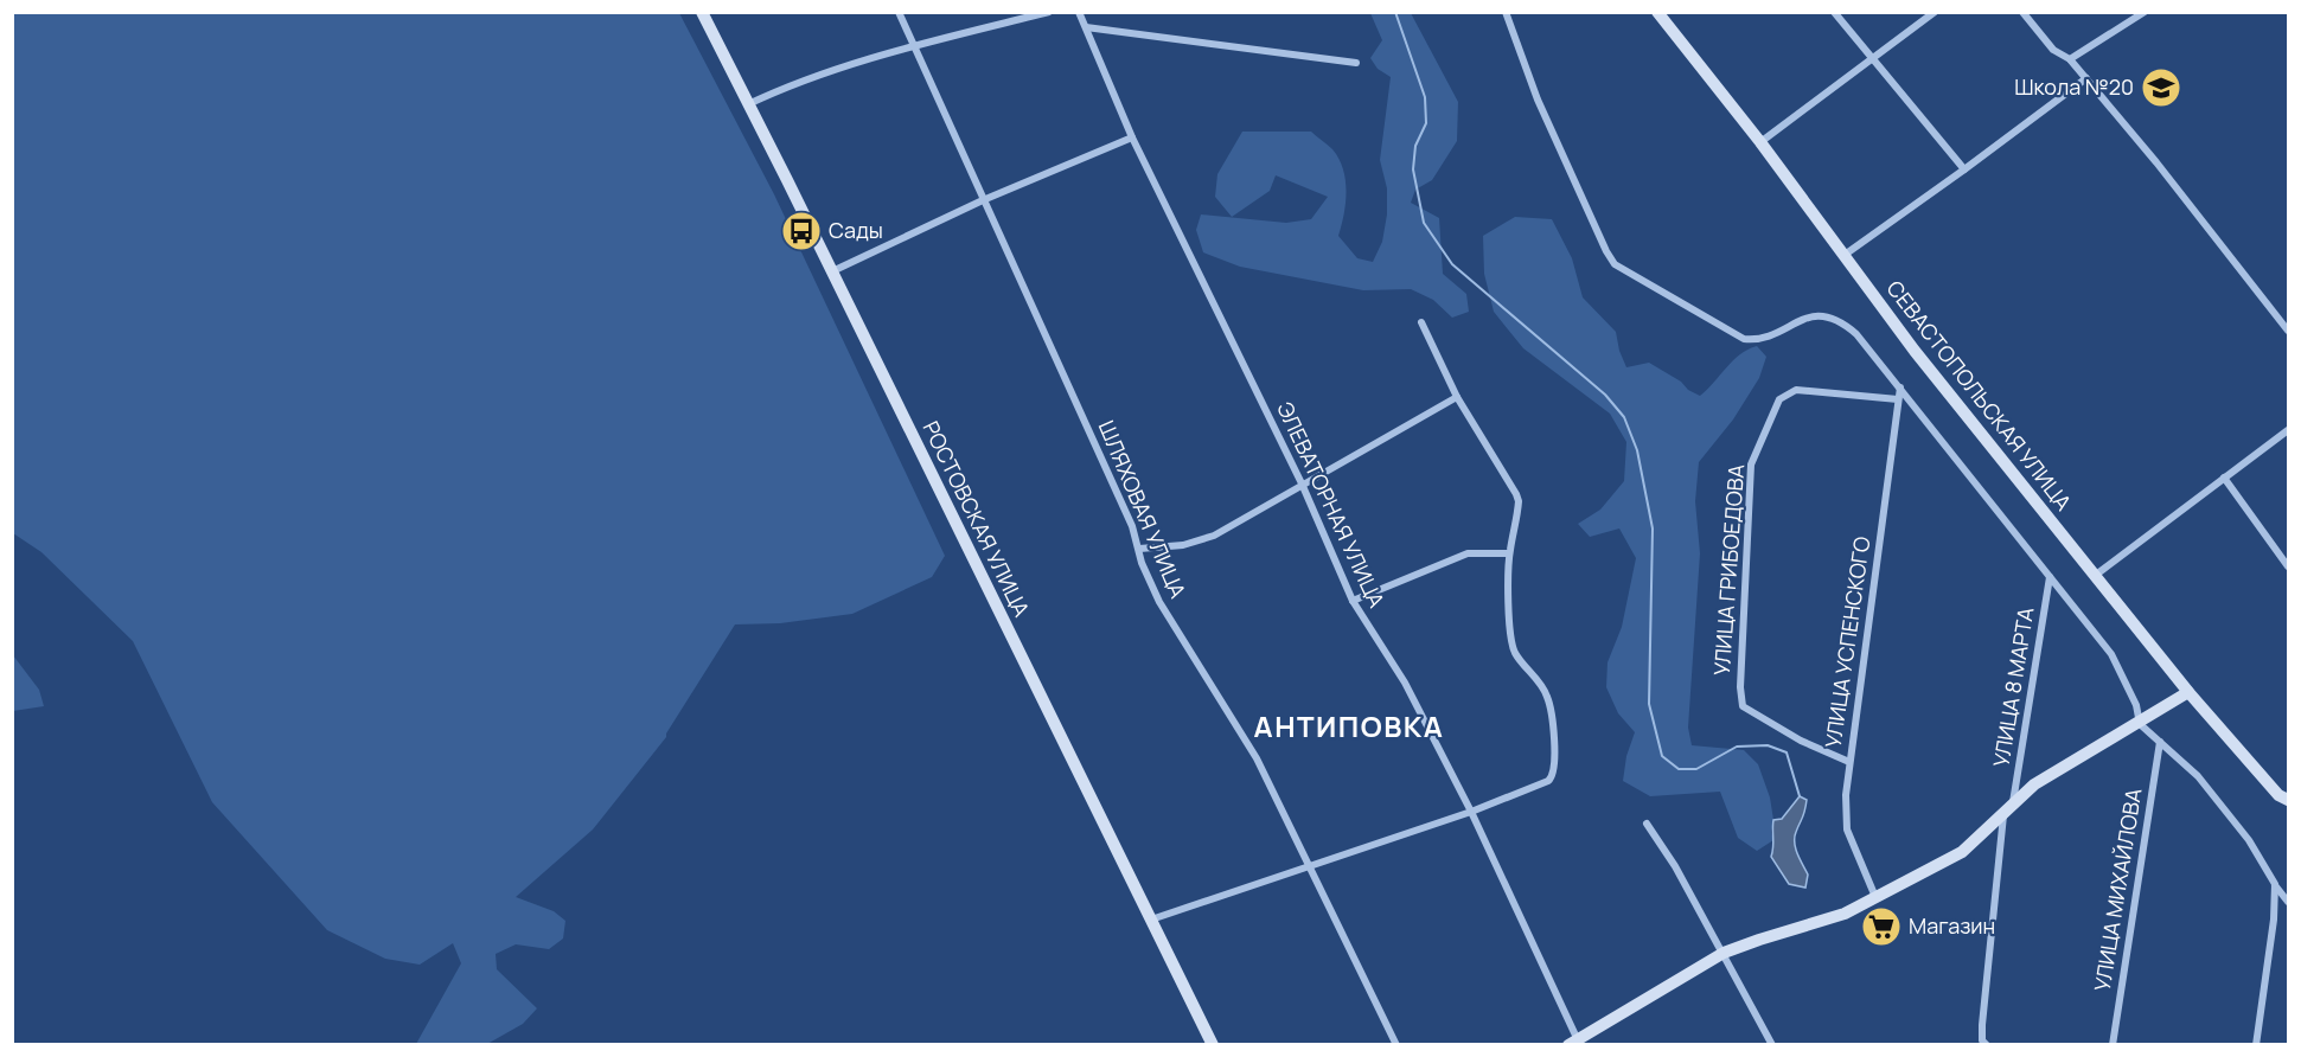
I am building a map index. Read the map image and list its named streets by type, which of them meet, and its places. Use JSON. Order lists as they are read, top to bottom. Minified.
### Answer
{"streets":{"street":["СЕВАСТОПОЛЬСКАЯ УЛИЦА","ЭЛЕВАТОРНАЯ УЛИЦА","ШЛЯХОВАЯ УЛИЦА","РОСТОВСКАЯ УЛИЦА","УЛИЦА ГРИБОЕДОВА","УЛИЦА УСПЕНСКОГО","УЛИЦА 8 МАРТА","УЛИЦА МИХАЙЛОВА"]},"crossings":[["УЛИЦА ГРИБОЕДОВА","УЛИЦА УСПЕНСКОГО"]],"districts":["АНТИПОВКА"],"places":{"school or university":["Школа №20"],"bus stop":["Сады"],"supermarket":["Магазин"]}}
